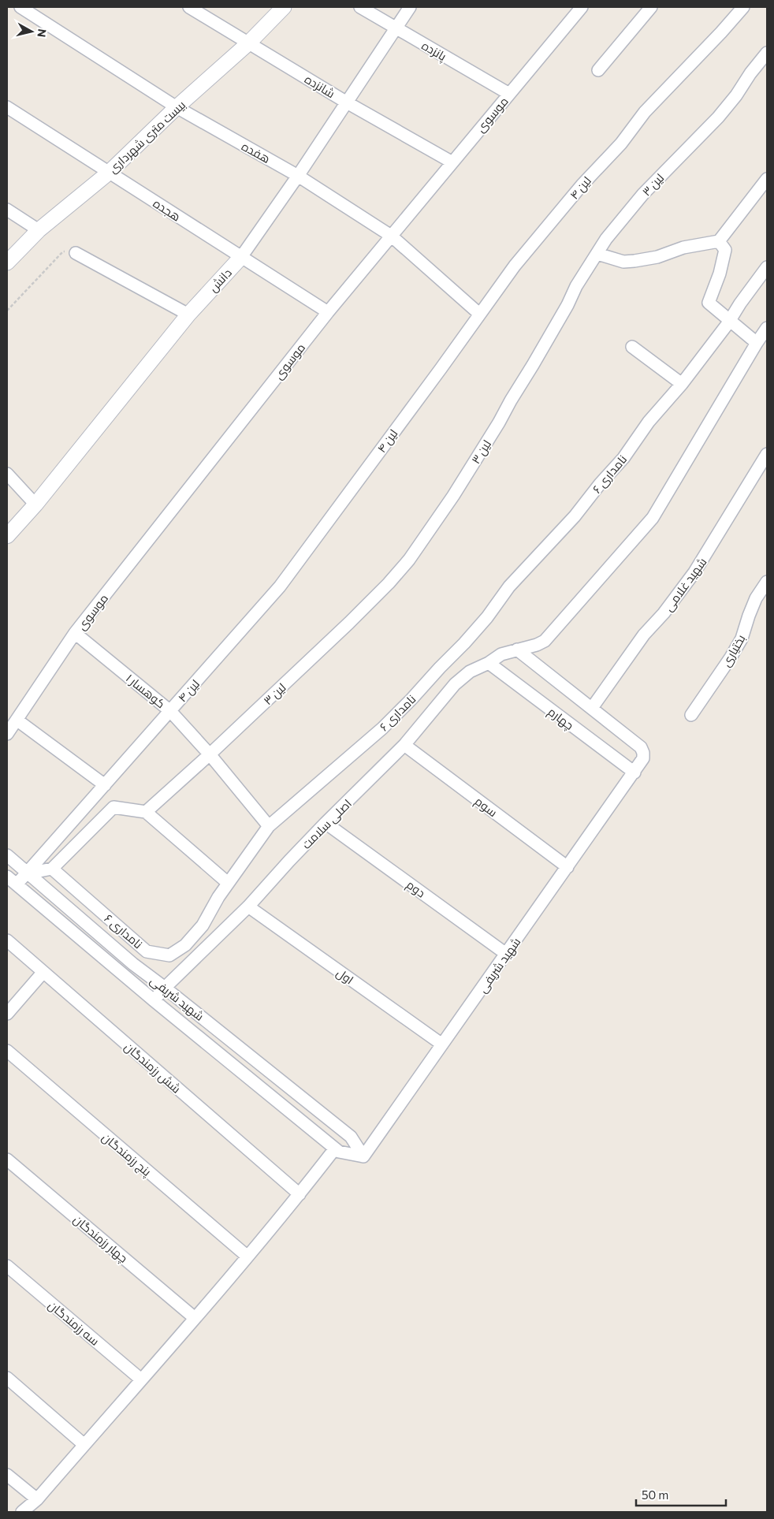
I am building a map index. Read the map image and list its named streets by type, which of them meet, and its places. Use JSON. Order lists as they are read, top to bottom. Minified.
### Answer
{"streets":{"street":["پانزده","شانزده","موسوی","بیست متری شهرداری","هفده","لین ۳","لین ۴","هجده","دانش","نامداری ۶","شهید غلامی","بختیاری","کوهسار ۱","چهارم","سوم","اصلی سلامت","دوم","شهید شریفی","اول","شش رزمندگان","پنج رزمندگان","چهار رزمندگان","سه رزمندگان"]},"crossings":[["پانزده","موسوی"],["پانزده","دانش"],["شانزده","موسوی"],["شانزده","بیست متری شهرداری"],["شانزده","دانش"],["موسوی","هفده"],["موسوی","هجده"],["موسوی","کوهسار ۱"],["بیست متری شهرداری","هفده"],["بیست متری شهرداری","هجده"],["هفده","لین ۴"],["هفده","دانش"],["لین ۳","کوهسار ۱"],["لین ۴","کوهسار ۱"],["لین ۴","شهید شریفی"],["هجده","دانش"],["نامداری ۶","کوهسار ۱"],["شهید غلامی","شهید شریفی"],["چهارم","اصلی سلامت"],["چهارم","شهید شریفی"],["سوم","اصلی سلامت"],["سوم","شهید شریفی"],["اصلی سلامت","دوم"],["اصلی سلامت","شهید شریفی"],["اصلی سلامت","اول"],["دوم","شهید شریفی"],["شهید شریفی","اول"]],"scale_bar":"50 m","north":"right"}
